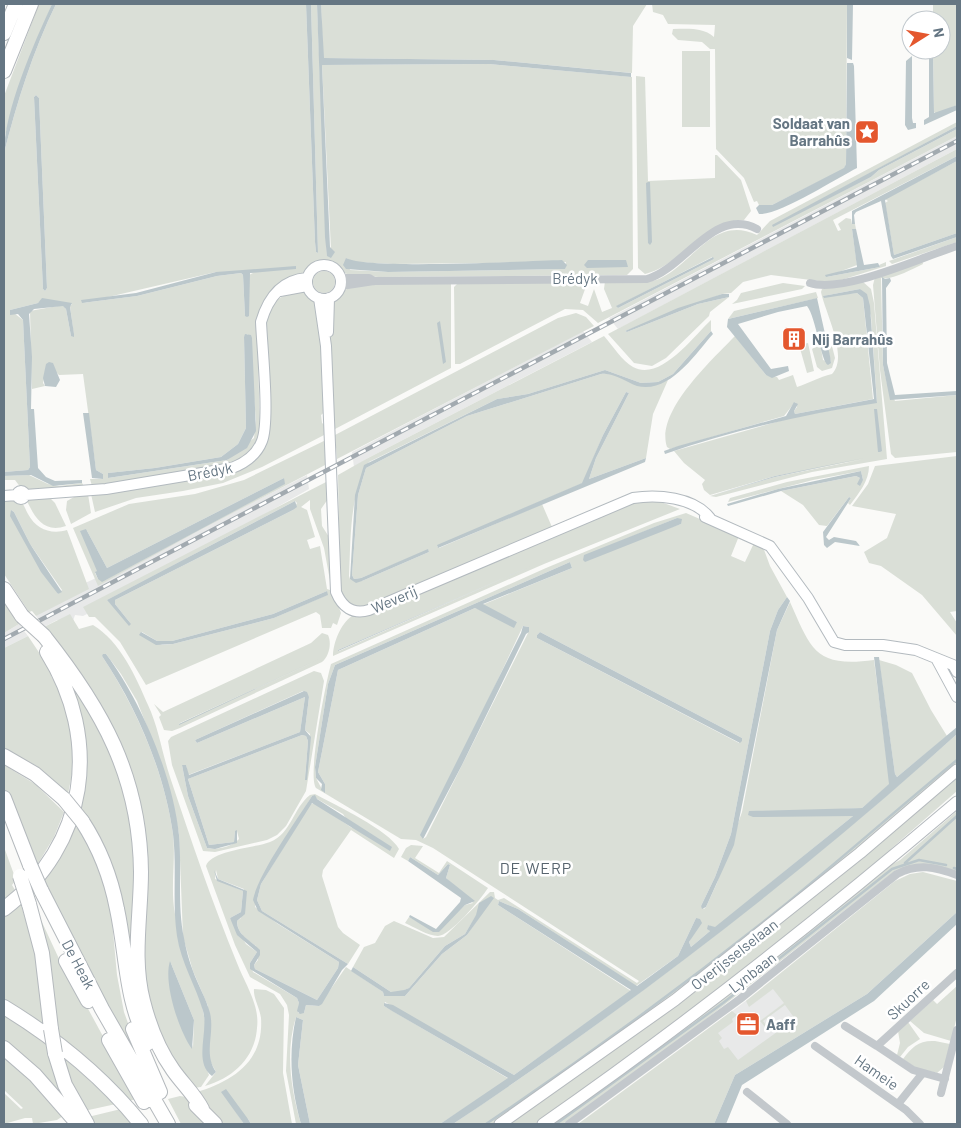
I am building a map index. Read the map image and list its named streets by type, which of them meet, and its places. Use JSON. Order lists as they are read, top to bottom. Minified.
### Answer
{"streets":{"highway":["De Heak"],"main road":["Overijsselselaan"],"street":["Brédyk","Weverij","Lynbaan","Skuorre","Hameie"]},"crossings":[["Brédyk","Weverij"]],"districts":["DE WERP"],"places":{"place":["Soldaat van Barrahûs"],"building":["Nij Barrahûs"],"office":["Aaff"]},"north":"right"}
